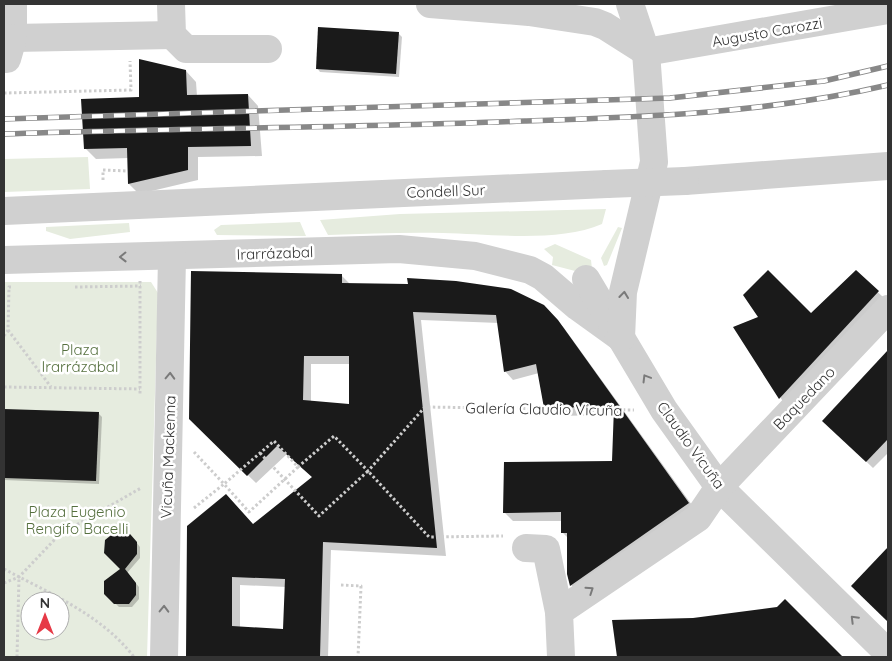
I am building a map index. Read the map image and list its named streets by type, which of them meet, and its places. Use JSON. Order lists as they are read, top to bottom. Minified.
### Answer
{"streets":{"street":["Augusto Carozzi","Condell Sur","Irarrázabal","Baquedano","Claudio Vicuña","Vicuña Mackenna"],"path":["Galería Claudio Vicuña"]},"crossings":[["Irarrázabal","Claudio Vicuña"],["Irarrázabal","Vicuña Mackenna"],["Baquedano","Claudio Vicuña"],["Galería Claudio Vicuña","Claudio Vicuña"]],"one_way":["Baquedano","Claudio Vicuña","Vicuña Mackenna"],"parks":["Plaza Irarrázabal","Plaza Eugenio Rengifo Bacelli"],"north":"top"}
